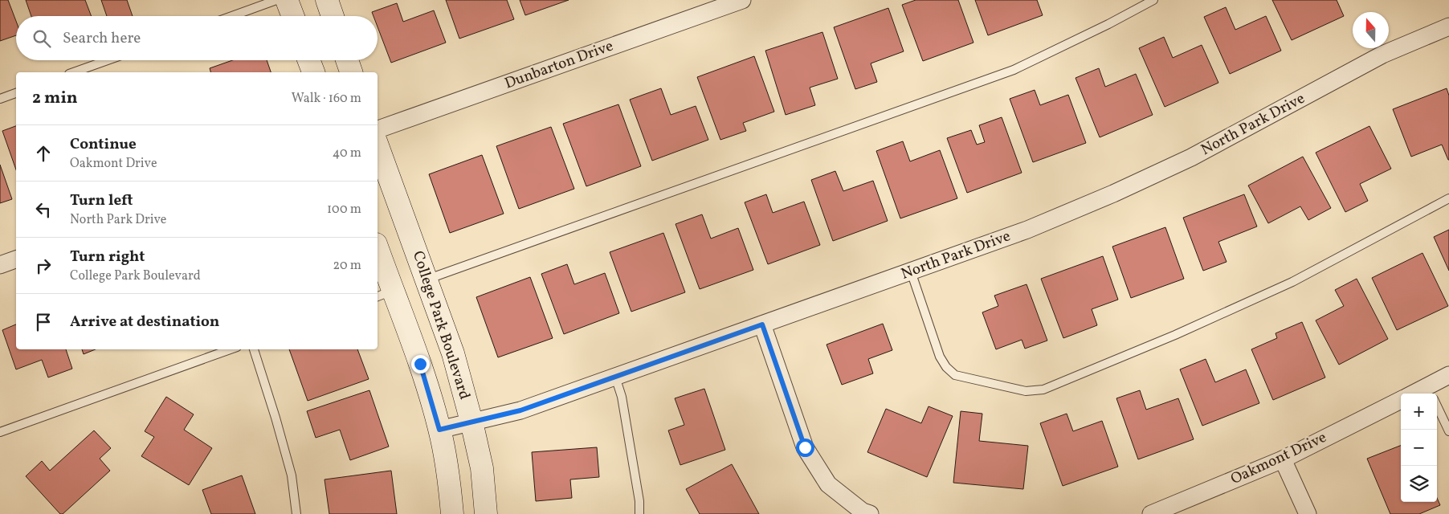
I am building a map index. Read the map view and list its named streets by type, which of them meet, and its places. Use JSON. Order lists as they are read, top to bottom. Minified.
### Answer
{"streets":{"street":["Dunbarton Drive","North Park Drive","College Park Boulevard","Oakmont Drive"]},"crossings":[["North Park Drive","College Park Boulevard"]],"north":"top","page":{"search":"Search here","heading":["2 min","Walk · 160 m"],"list":[["Continue","Oakmont Drive","40 m"],["Turn left","North Park Drive","100 m"],["Turn right","College Park Boulevard","20 m"],"Arrive at destination"],"map_buttons":["+","−"]}}
